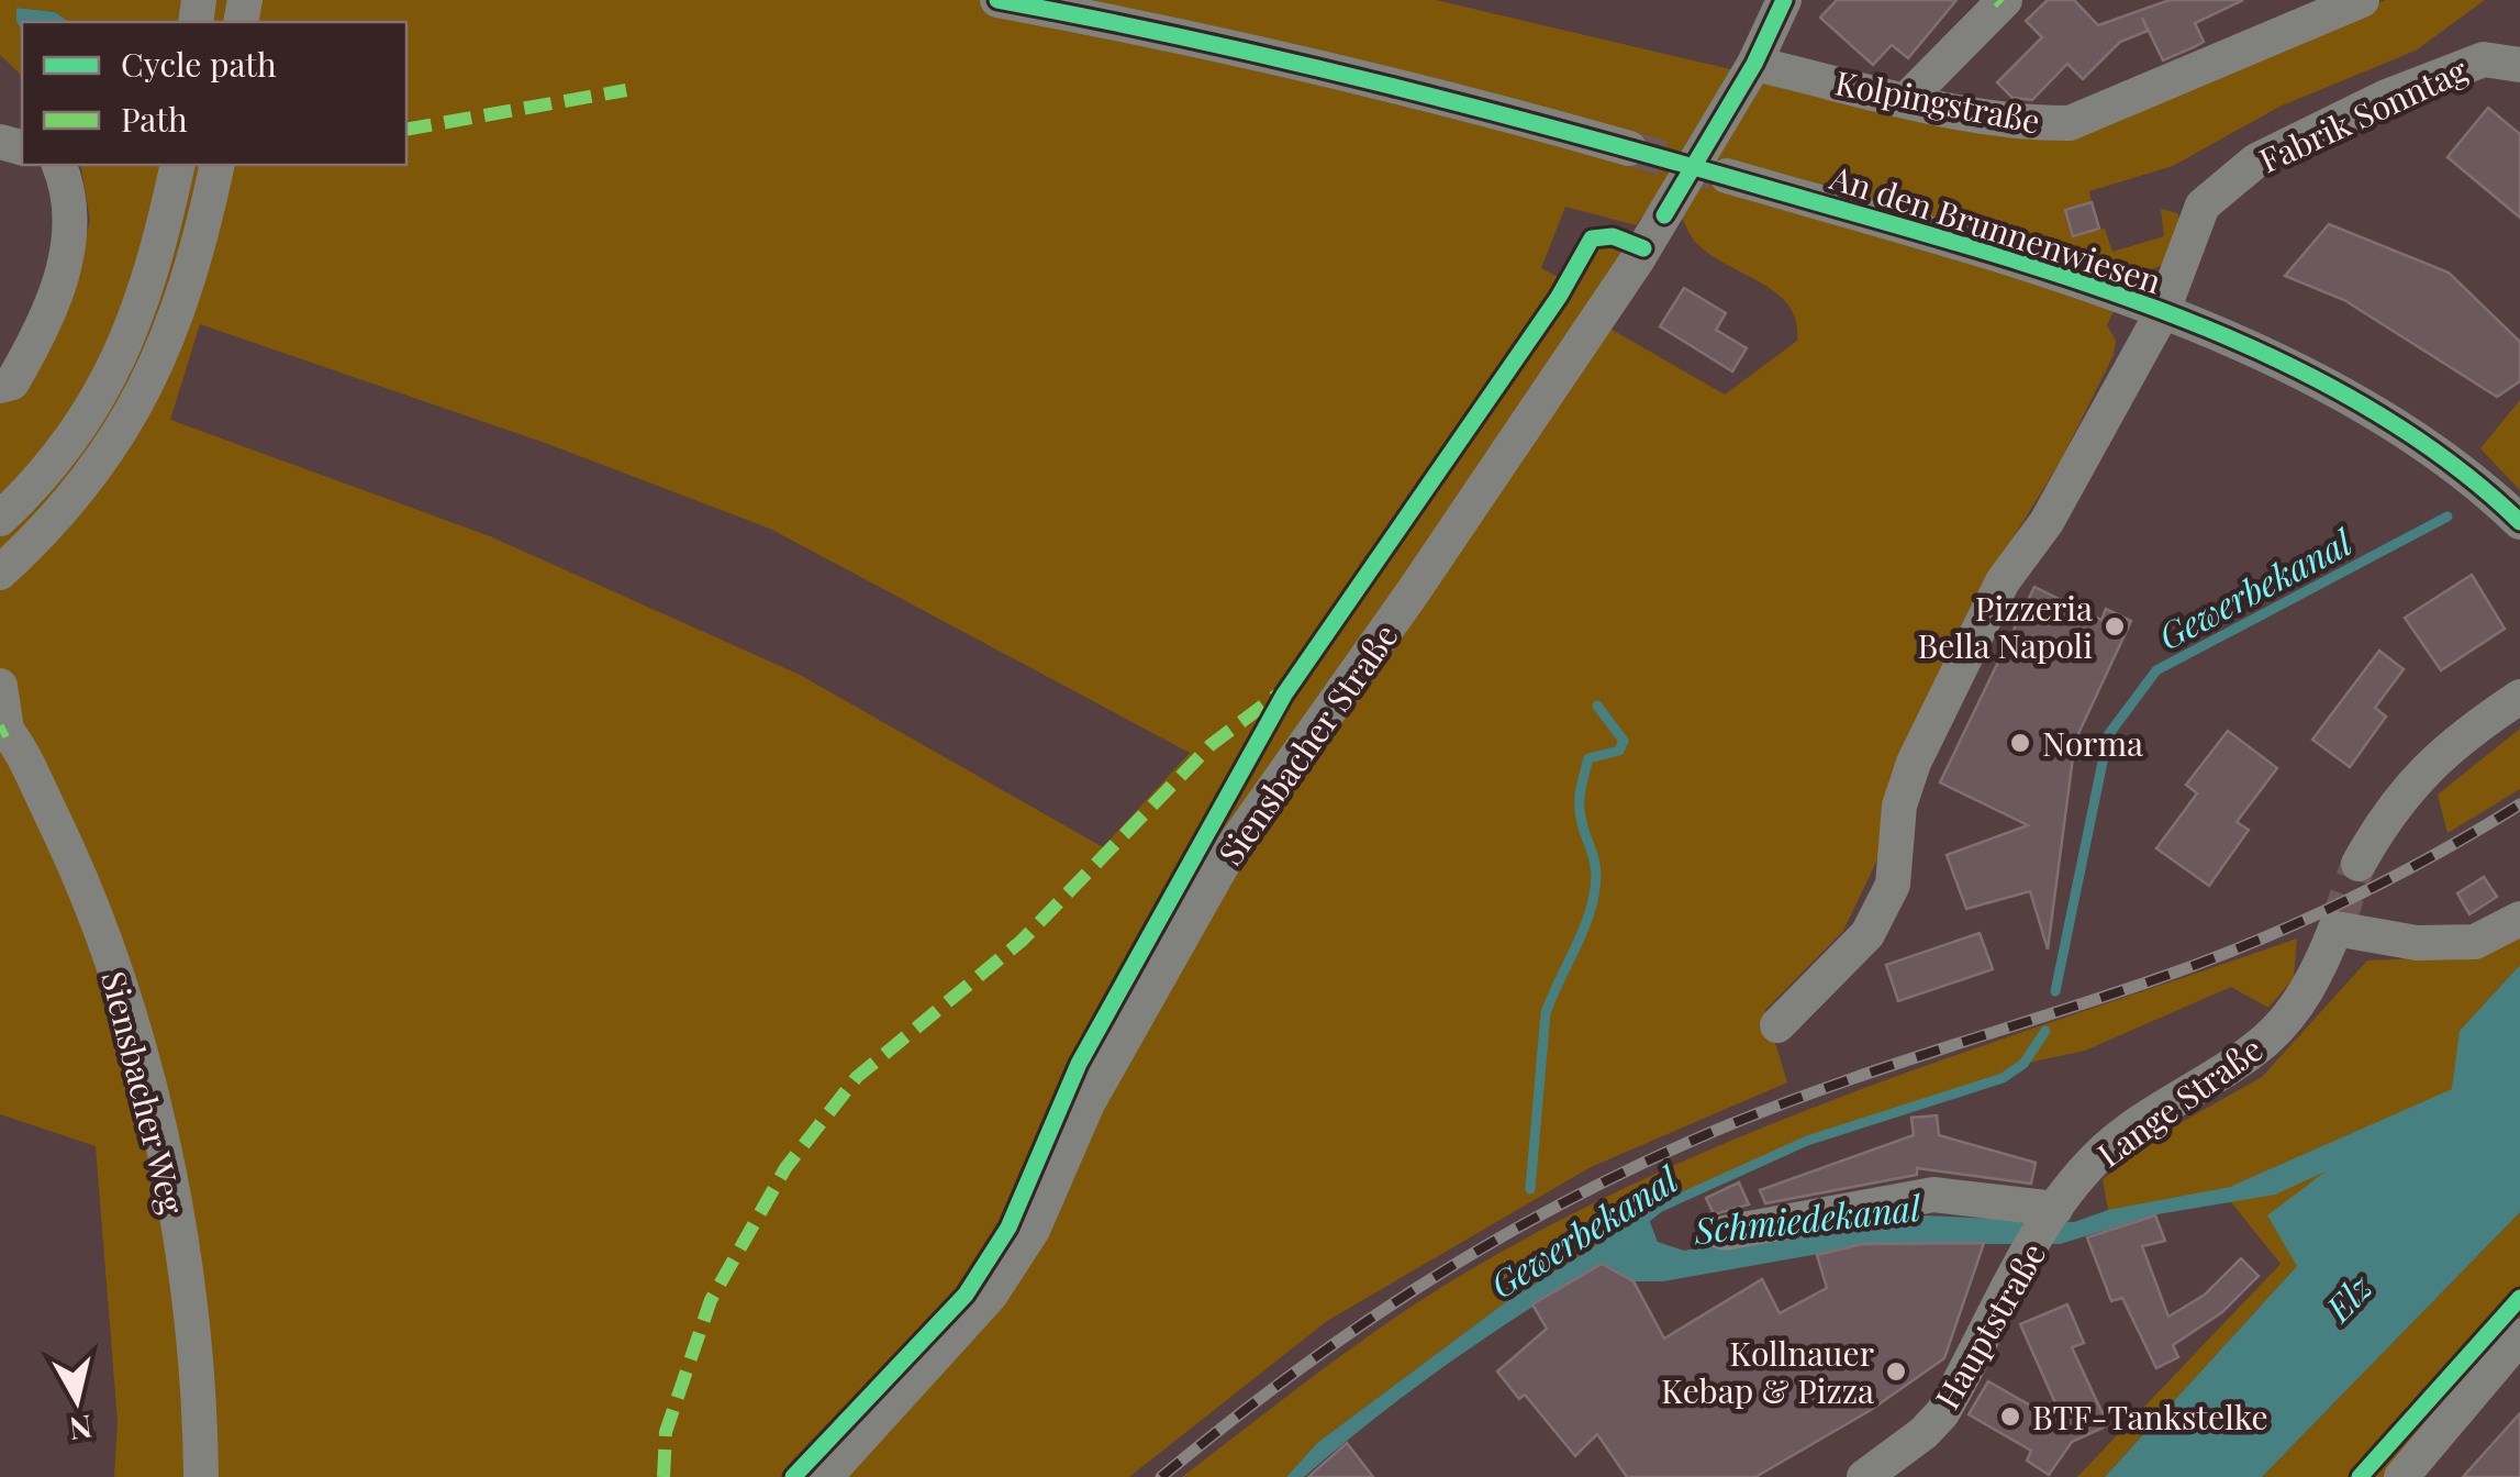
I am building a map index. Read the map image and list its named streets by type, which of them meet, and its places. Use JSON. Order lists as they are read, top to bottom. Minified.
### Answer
{"streets":{"street":["Kolpingstraße","Fabrik Sonntag","An den Brunnenwiesen","Siensbacher Straße","Siensbacher Weg","Lange Straße","Hauptstraße"]},"crossings":[["Kolpingstraße","Siensbacher Straße"],["Fabrik Sonntag","An den Brunnenwiesen"],["Lange Straße","Hauptstraße"]],"water":["Gewerbekanal","Schmiedekanal","Elz"],"places":["Pizzeria Bella Napoli","Norma","Kollnauer Kebap & Pizza","BTF-Tankstelke"],"legend":["Cycle path","Path"],"north":"bottom"}
